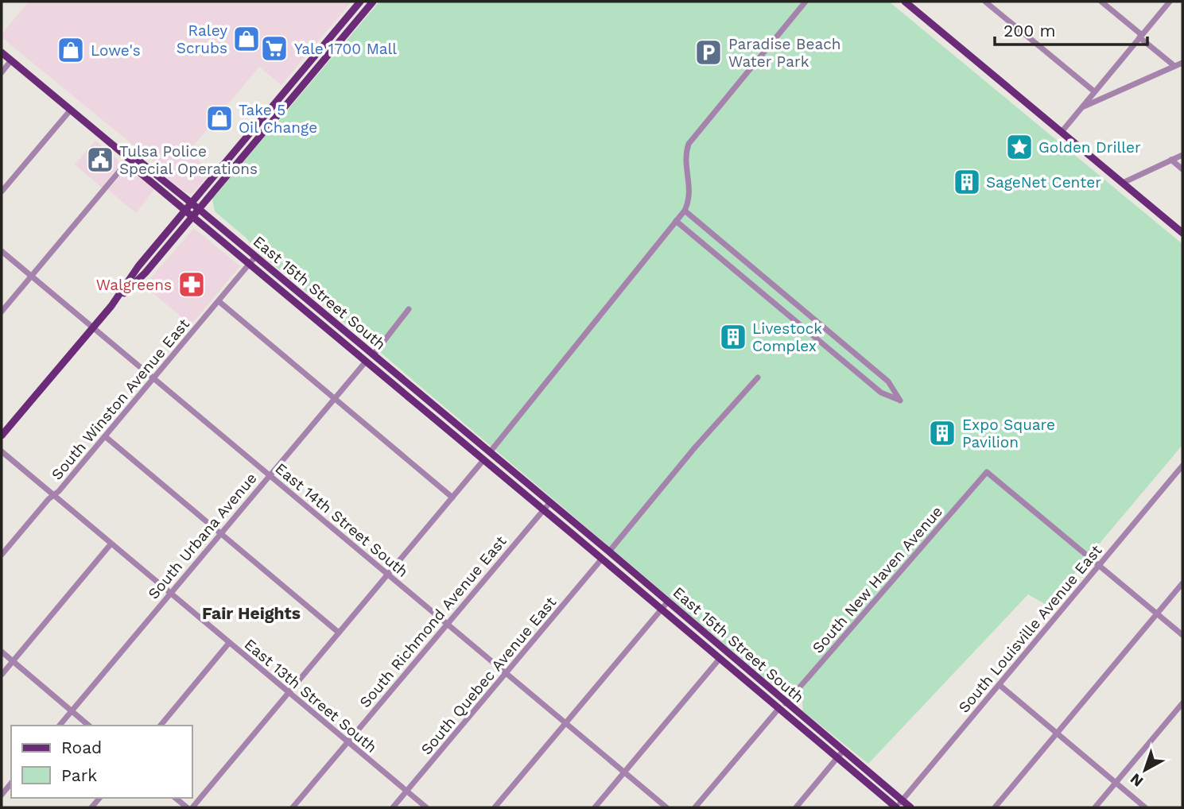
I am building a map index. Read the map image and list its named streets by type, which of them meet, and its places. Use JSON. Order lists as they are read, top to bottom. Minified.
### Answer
{"streets":{"main road":["East 15th Street South"],"street":["South Winston Avenue East","East 14th Street South","South Urbana Avenue","South New Haven Avenue","South Richmond Avenue East","South Louisville Avenue East","South Quebec Avenue East","East 13th Street South"]},"crossings":[["East 15th Street South","South Winston Avenue East"],["East 15th Street South","South Urbana Avenue"],["East 15th Street South","South New Haven Avenue"],["East 15th Street South","South Richmond Avenue East"],["East 15th Street South","South Louisville Avenue East"],["East 15th Street South","South Quebec Avenue East"],["South Winston Avenue East","East 14th Street South"],["South Winston Avenue East","East 13th Street South"],["East 14th Street South","South Urbana Avenue"],["East 14th Street South","South Richmond Avenue East"],["East 14th Street South","South Quebec Avenue East"],["South Urbana Avenue","East 13th Street South"],["South New Haven Avenue","South Louisville Avenue East"],["South Richmond Avenue East","East 13th Street South"],["South Quebec Avenue East","East 13th Street South"]],"districts":["Fair Heights"],"places":{"shop":["Raley Scrubs","Lowe's","Take 5 Oil Change"],"supermarket":["Yale 1700 Mall"],"parking":["Paradise Beach Water Park"],"place":["Golden Driller"],"public building":["Tulsa Police Special Operations"],"building":["SageNet Center","Livestock Complex","Expo Square Pavilion"],"pharmacy":["Walgreens"]},"legend":["Road","Park"],"scale_bar":"200 m","north":"bottom left"}
